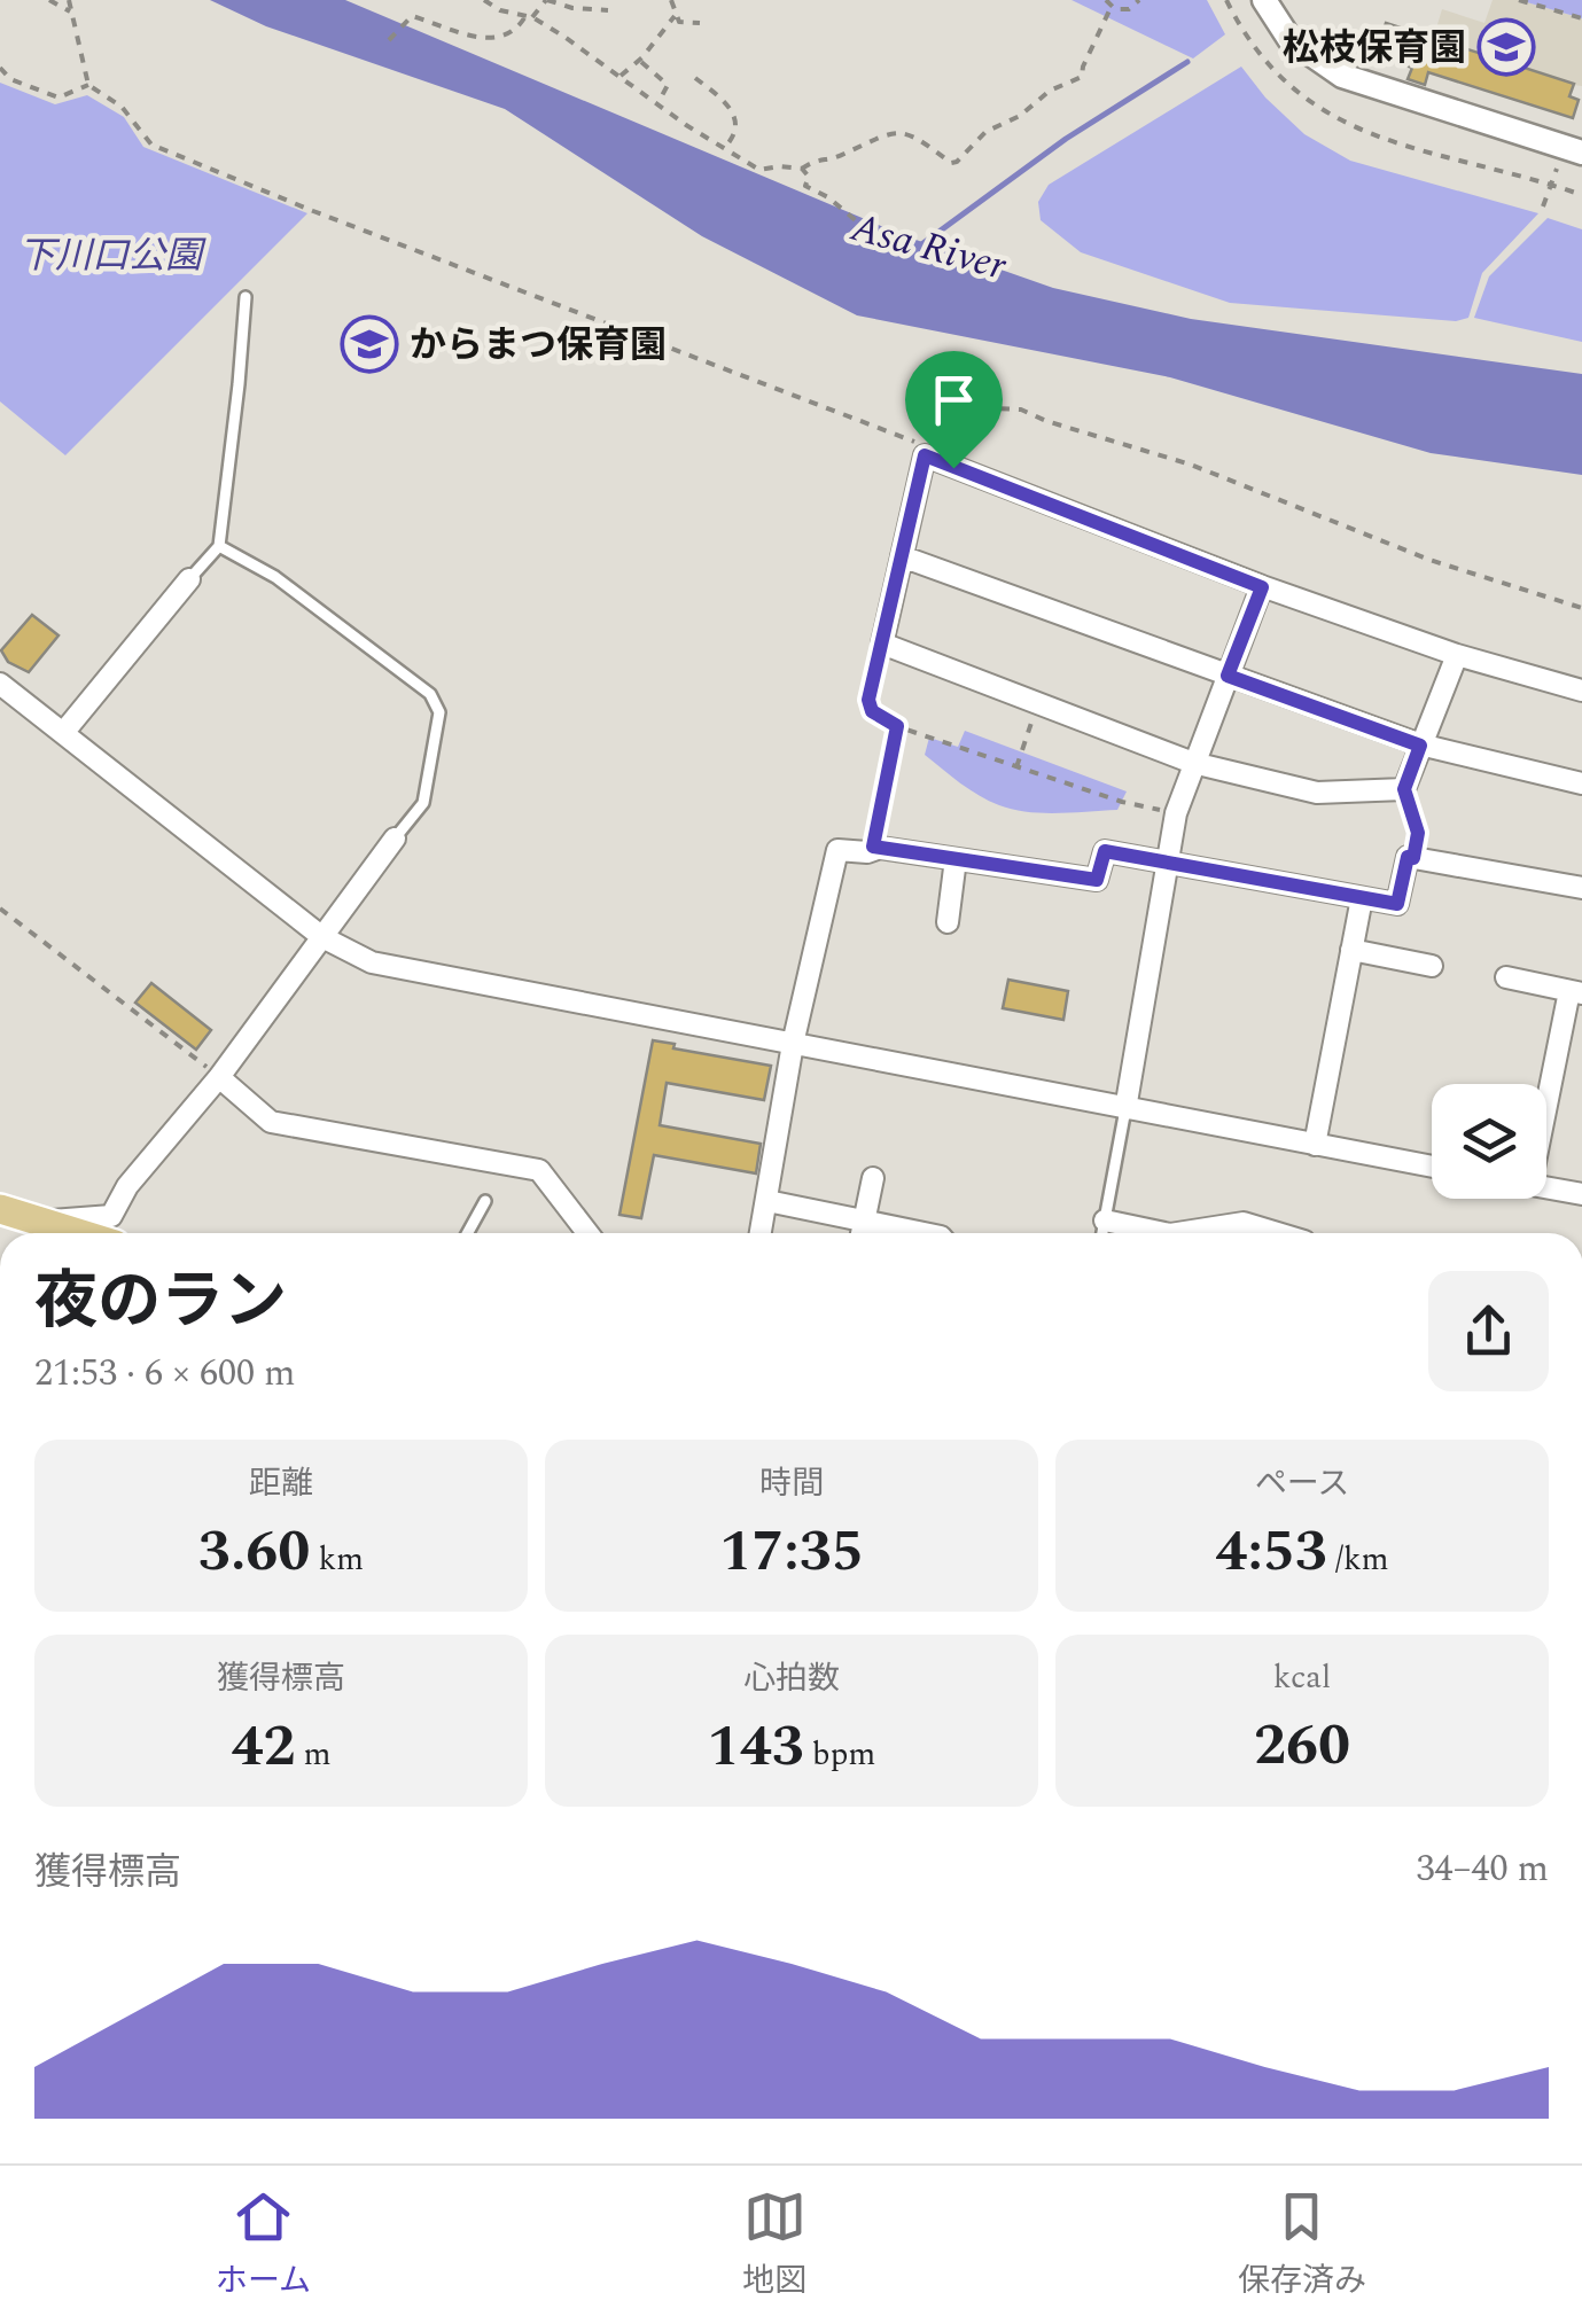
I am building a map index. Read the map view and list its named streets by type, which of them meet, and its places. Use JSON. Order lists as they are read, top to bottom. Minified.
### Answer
{"water":["Asa River"],"parks":["下川口公園"],"places":{"school or university":["松枝保育園","からまつ保育園"]},"page":{"heading":["夜のラン","21:53 · 6 × 600 m"],"stats":[["距離","3.60 km"],["時間","17:35"],["ペース","4:53 /km"],["獲得標高","42 m"],["心拍数","143 bpm"],["kcal","260"]],"chart":["獲得標高","34–40 m"],"tabs":["ホーム","地図","保存済み"]}}
